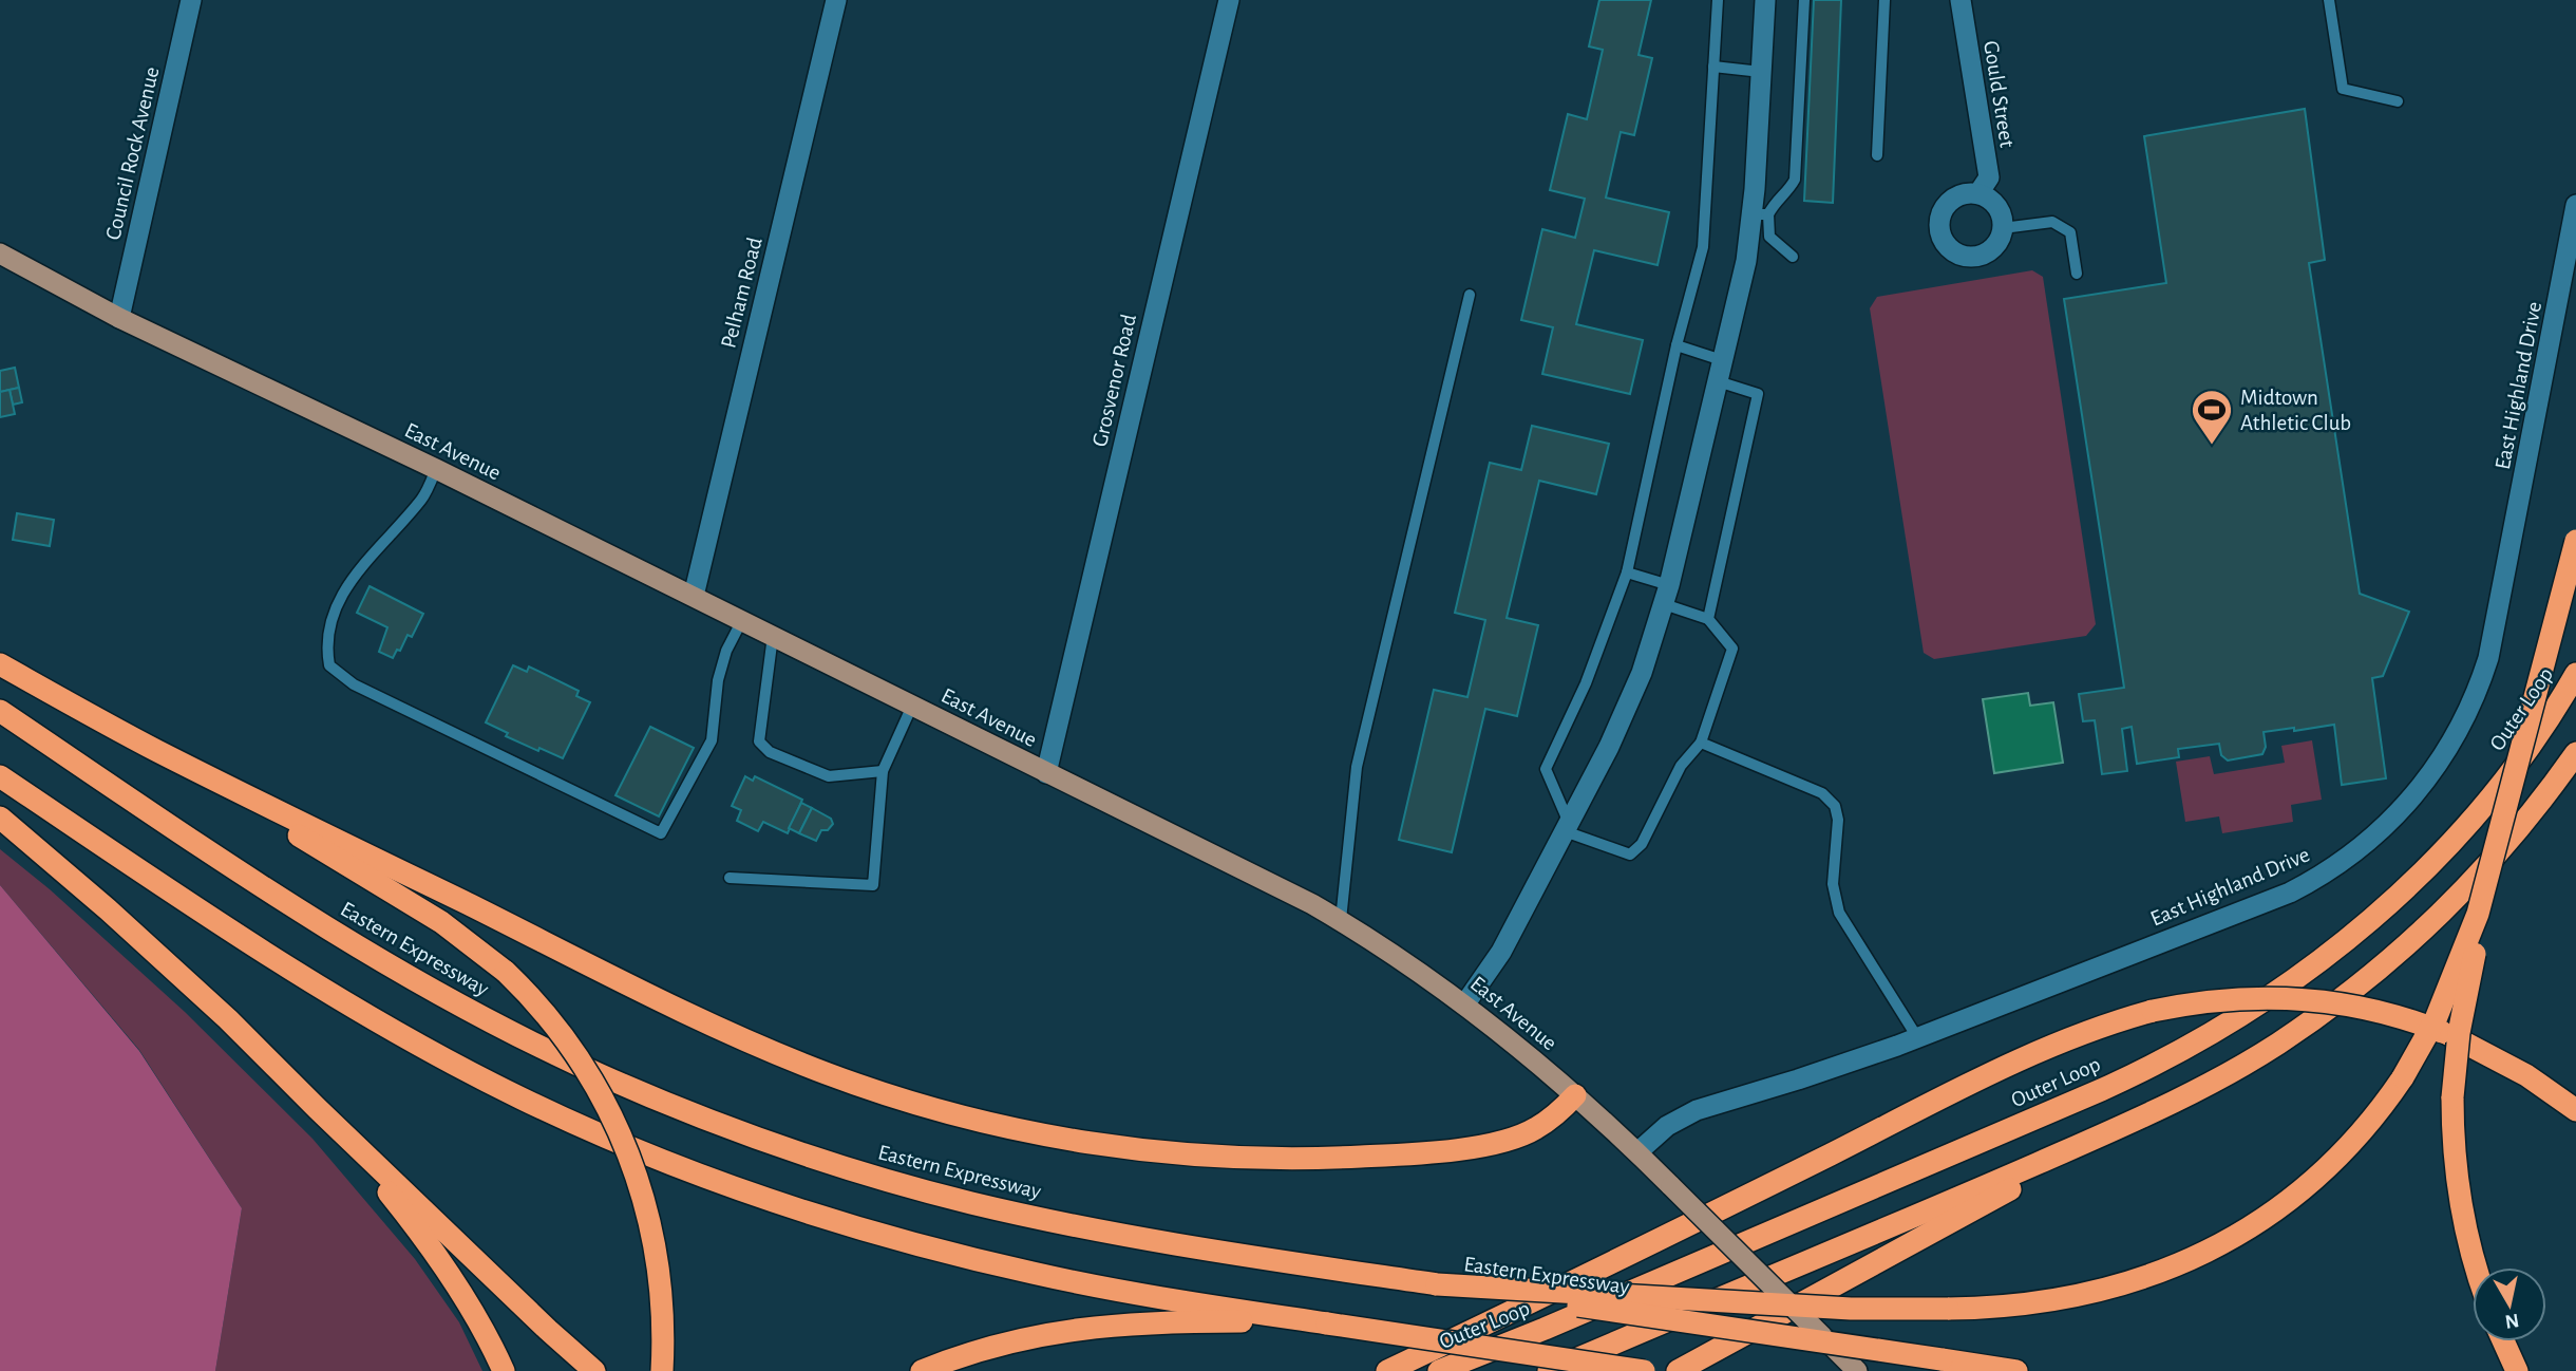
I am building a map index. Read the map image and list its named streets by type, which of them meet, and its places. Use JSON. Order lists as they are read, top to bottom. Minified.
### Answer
{"streets":{"highway":["Outer Loop","Eastern Expressway"],"main road":["East Avenue"],"street":["Gould Street","Council Rock Avenue","Pelham Road","Grosvenor Road","East Highland Drive"]},"crossings":[["Council Rock Avenue","East Avenue"],["Pelham Road","East Avenue"],["Grosvenor Road","East Avenue"],["East Highland Drive","East Avenue"]],"places":{"sports":["Midtown Athletic Club"]},"north":"bottom"}
